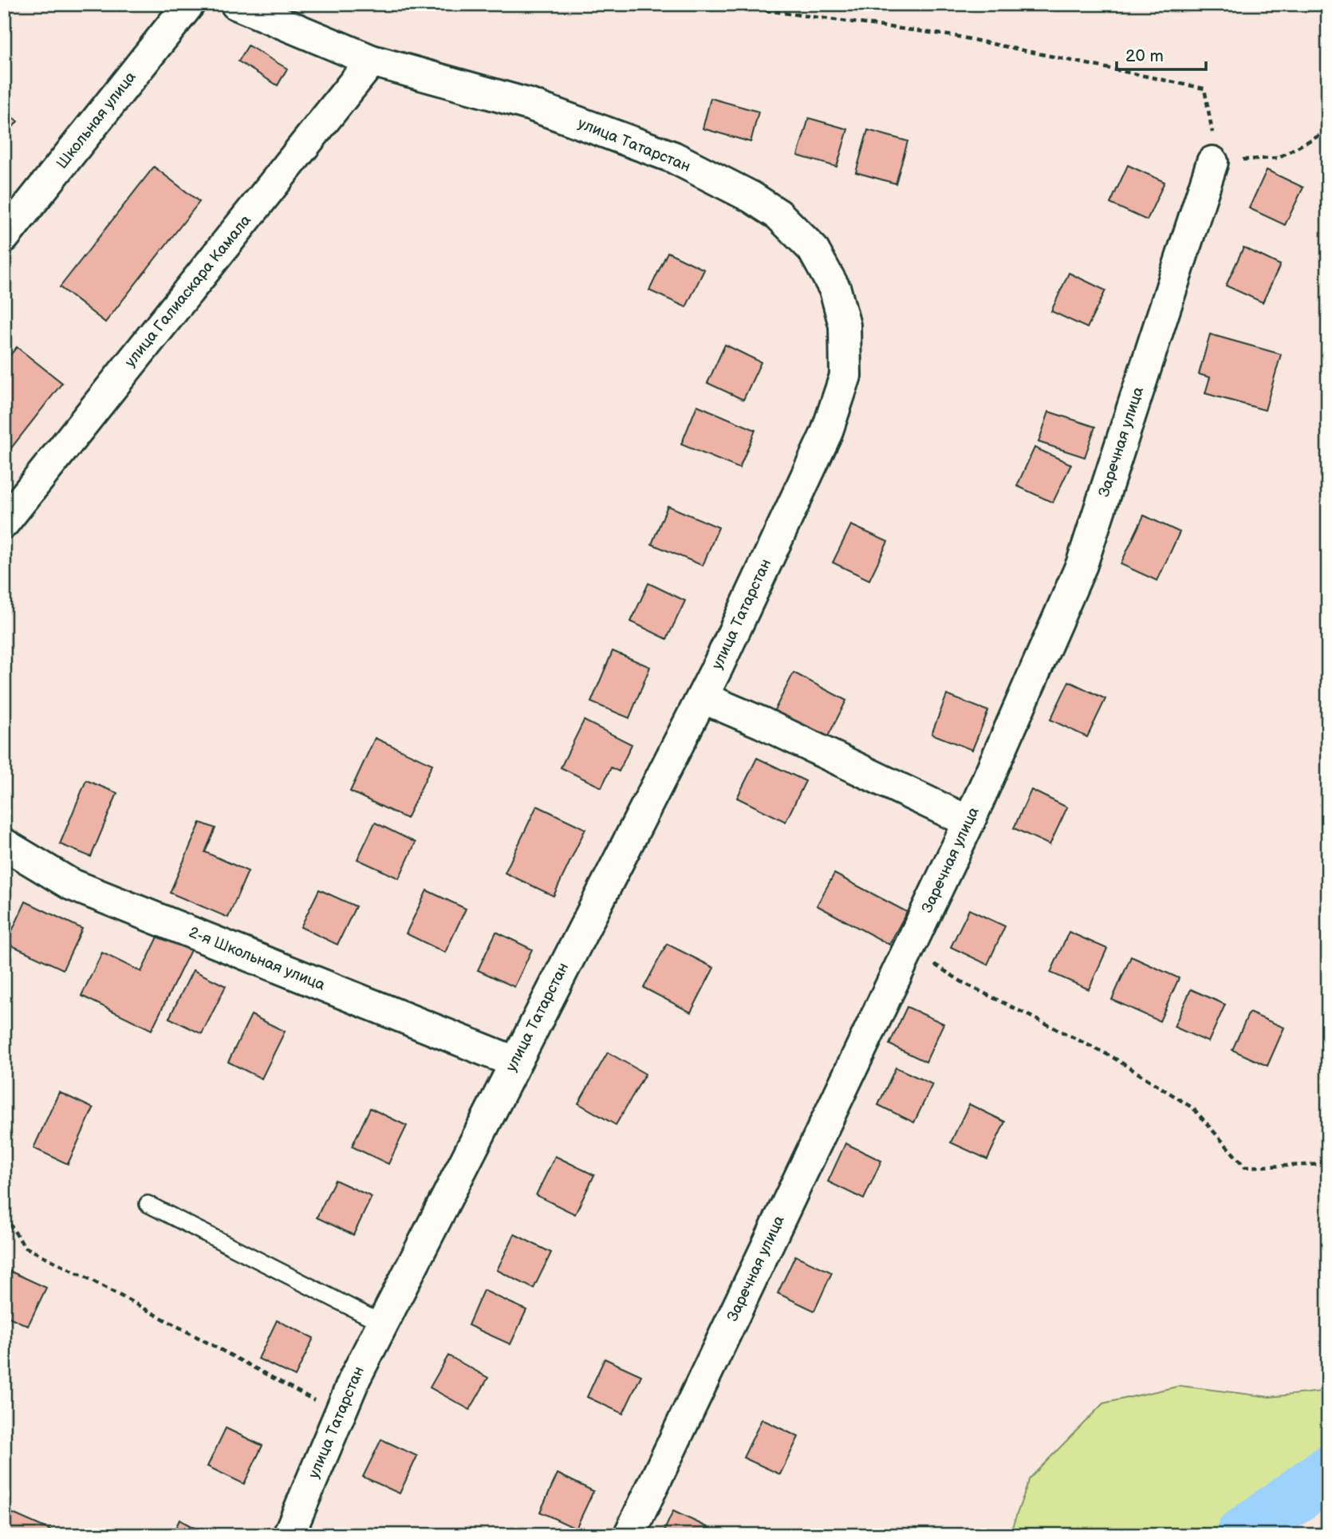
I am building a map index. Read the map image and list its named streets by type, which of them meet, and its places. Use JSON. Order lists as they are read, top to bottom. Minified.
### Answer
{"streets":{"street":["Школьная улица","улица Татарстан","улица Галиаскара Камала","Заречная улица","2-я Школьная улица"]},"crossings":[["улица Татарстан","улица Галиаскара Камала"],["улица Татарстан","2-я Школьная улица"]],"scale_bar":"20 m"}
